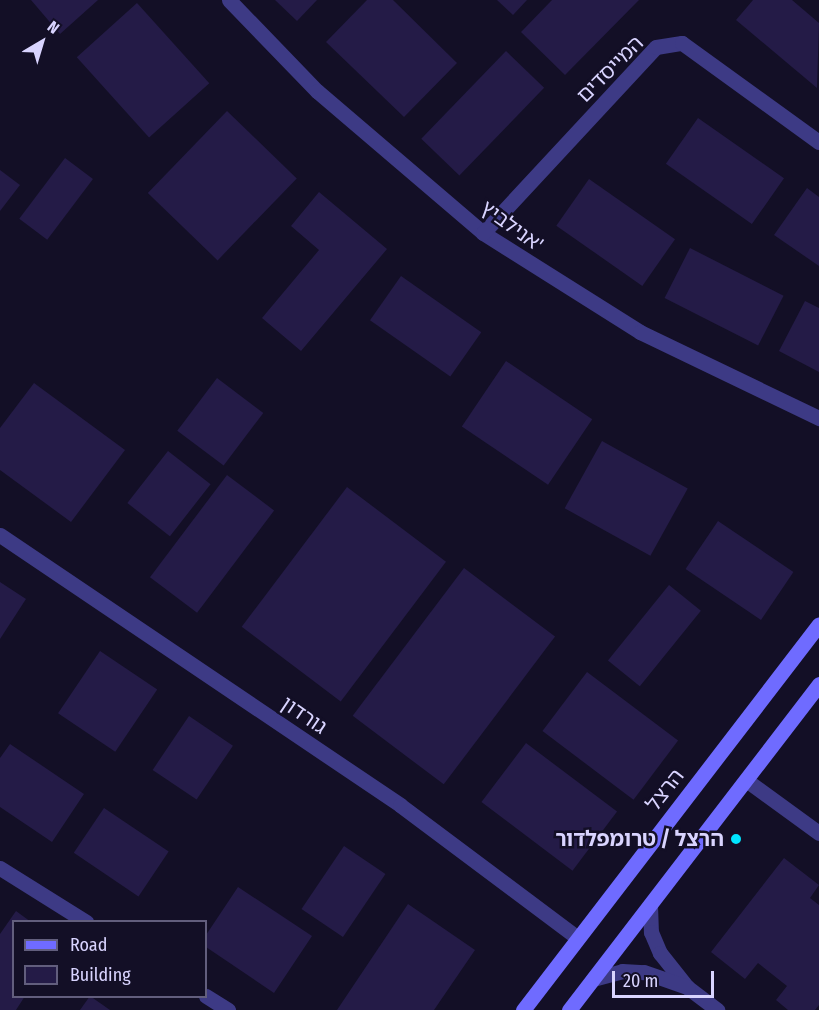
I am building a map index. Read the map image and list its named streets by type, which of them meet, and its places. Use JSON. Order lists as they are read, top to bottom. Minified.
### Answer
{"streets":{"street":["המייסדים","אנילביץ'","גורדון","הרצל"]},"crossings":[["המייסדים","אנילביץ'"],["גורדון","הרצל"]],"places":["הרצל / טרומפלדור"],"legend":["Road","Building"],"scale_bar":"20 m","north":"top right"}
